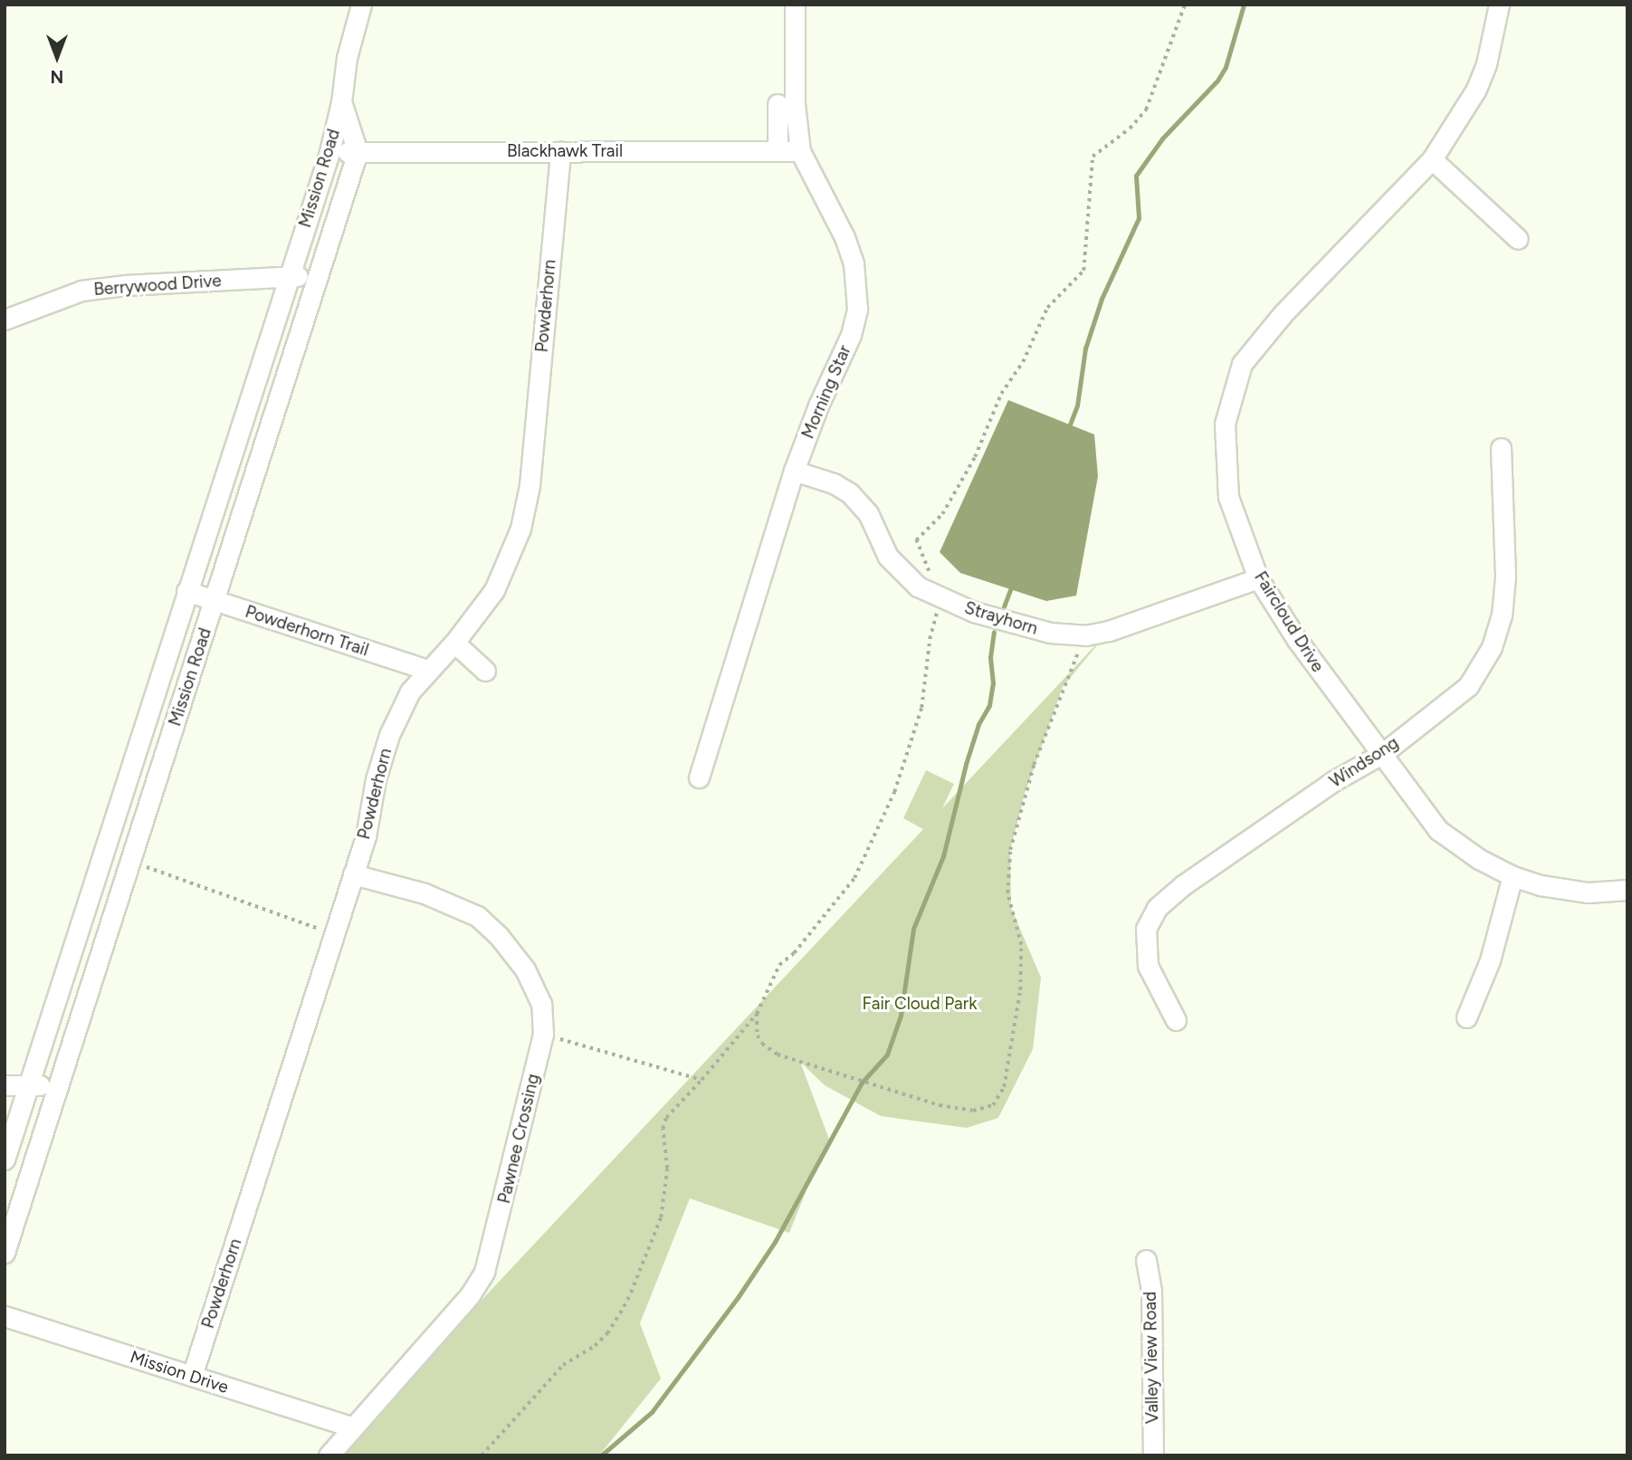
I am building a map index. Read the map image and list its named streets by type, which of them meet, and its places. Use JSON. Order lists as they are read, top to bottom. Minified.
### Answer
{"streets":{"street":["Blackhawk Trail","Mission Road","Berrywood Drive","Powderhorn","Morning Star","Strayhorn","Faircloud Drive","Powderhorn Trail","Windsong","Pawnee Crossing","Valley View Road","Mission Drive"]},"crossings":[["Blackhawk Trail","Mission Road"],["Blackhawk Trail","Powderhorn"],["Blackhawk Trail","Morning Star"],["Mission Road","Berrywood Drive"],["Mission Road","Powderhorn Trail"],["Powderhorn","Powderhorn Trail"],["Powderhorn","Pawnee Crossing"],["Powderhorn","Mission Drive"],["Morning Star","Strayhorn"],["Strayhorn","Faircloud Drive"],["Faircloud Drive","Windsong"],["Pawnee Crossing","Mission Drive"]],"parks":["Fair Cloud Park"],"north":"bottom"}
